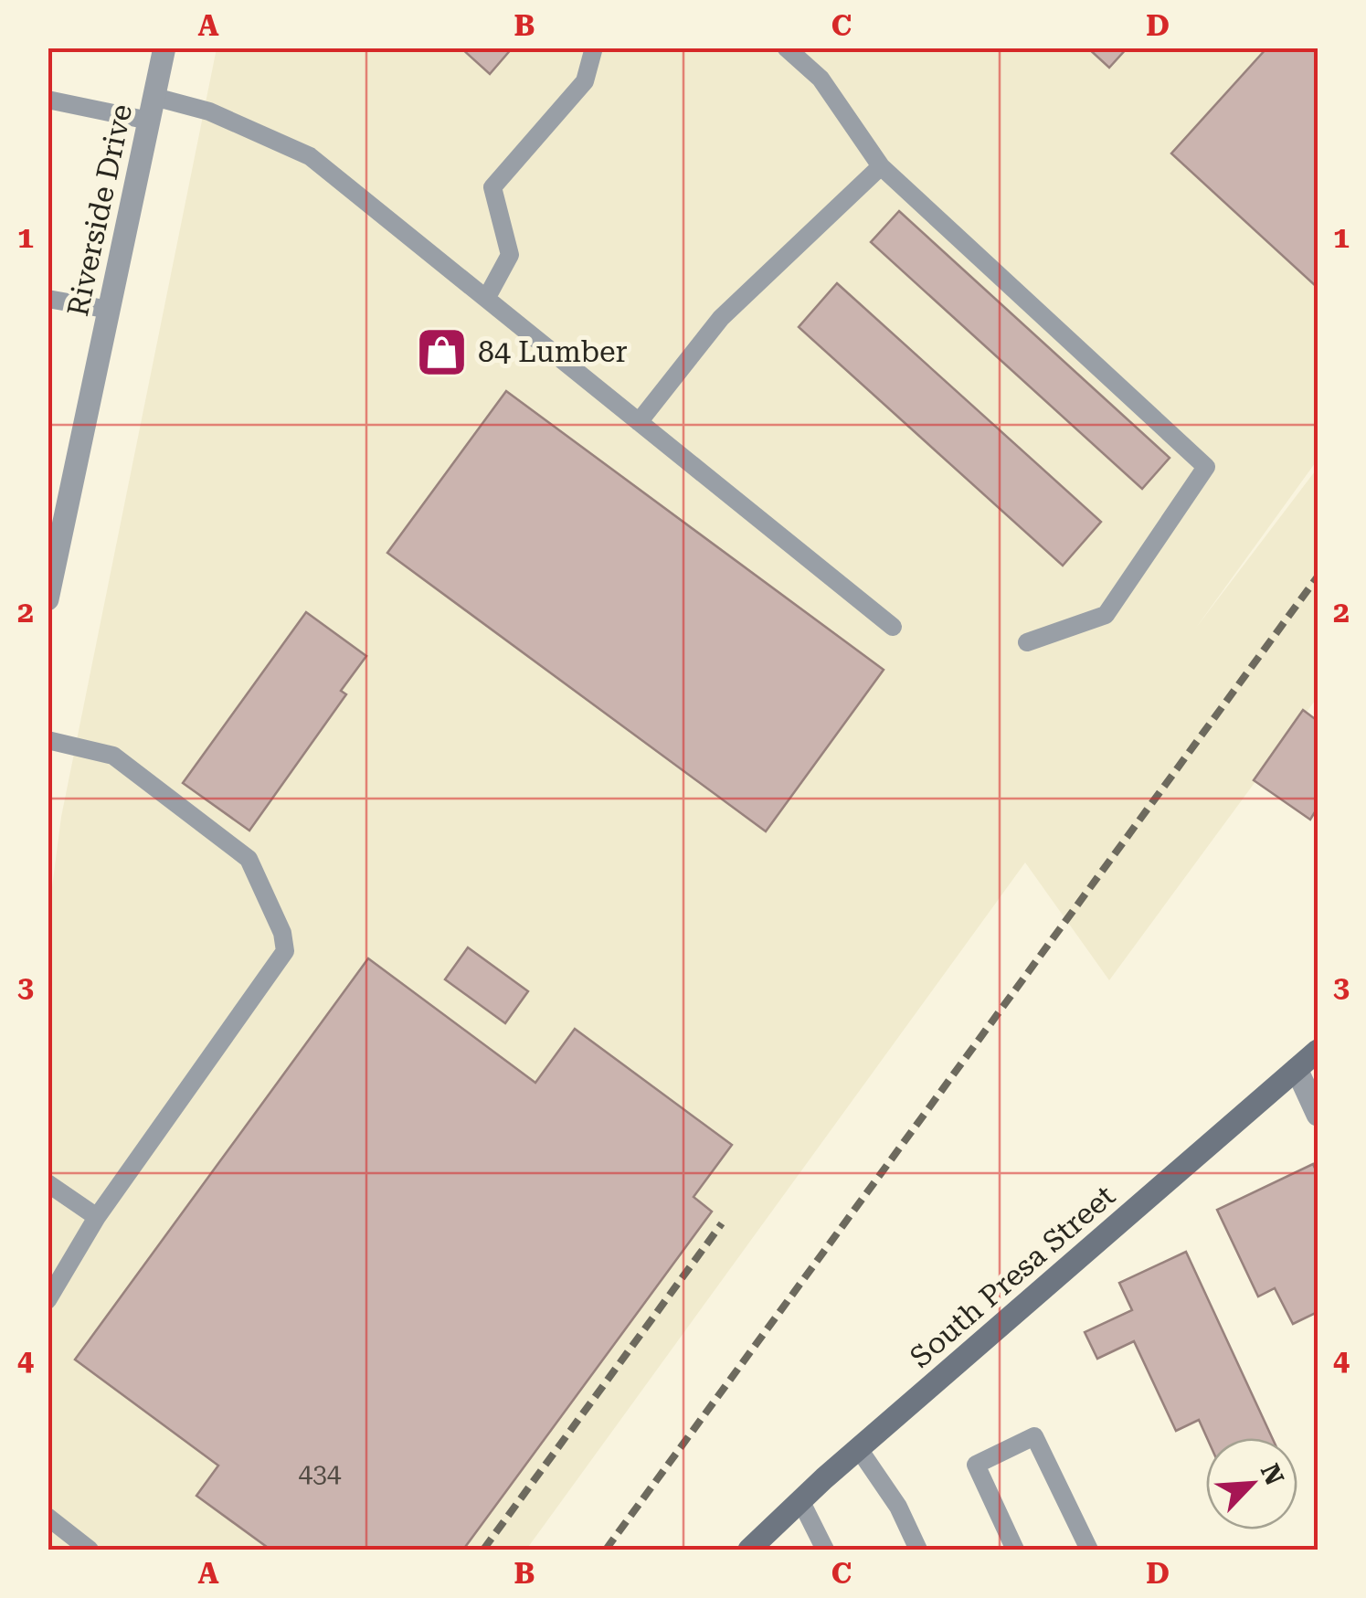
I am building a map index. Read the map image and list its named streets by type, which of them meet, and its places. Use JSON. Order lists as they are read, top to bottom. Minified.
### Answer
{"streets":{"main road":["South Presa Street"],"street":["Riverside Drive"]},"places":{"shop":["84 Lumber"]},"house_numbers":["434"],"north":"top right","grid":{"columns":["A","B","C","D"],"rows":["1","2","3","4"]}}
